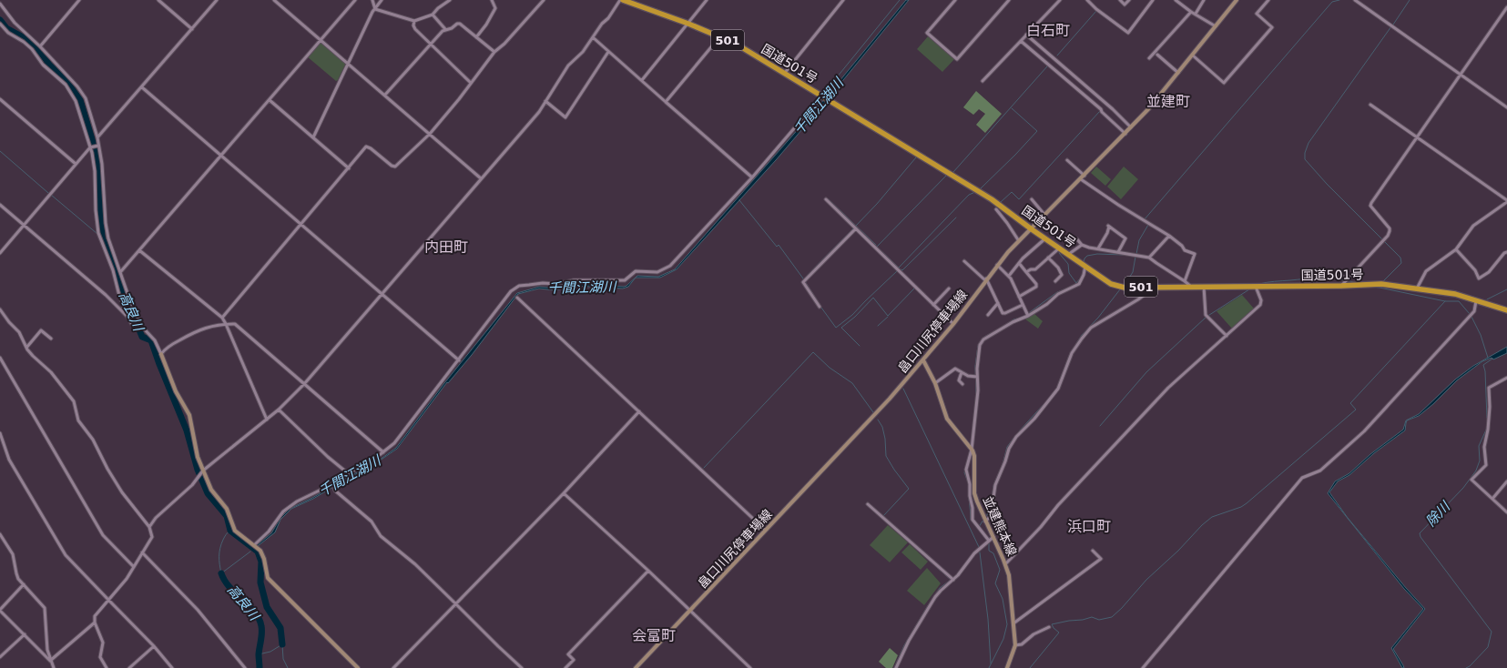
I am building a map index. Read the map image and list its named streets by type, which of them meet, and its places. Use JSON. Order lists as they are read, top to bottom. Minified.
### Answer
{"streets":{"highway":["501","国道501号"],"main road":["畠口川尻停車場線","並建熊本線"]},"crossings":[["国道501号","畠口川尻停車場線"],["畠口川尻停車場線","並建熊本線"]],"districts":["白石町","並建町","内田町","浜口町","会富町"],"water":["千間江湖川","高良川","除川"]}
